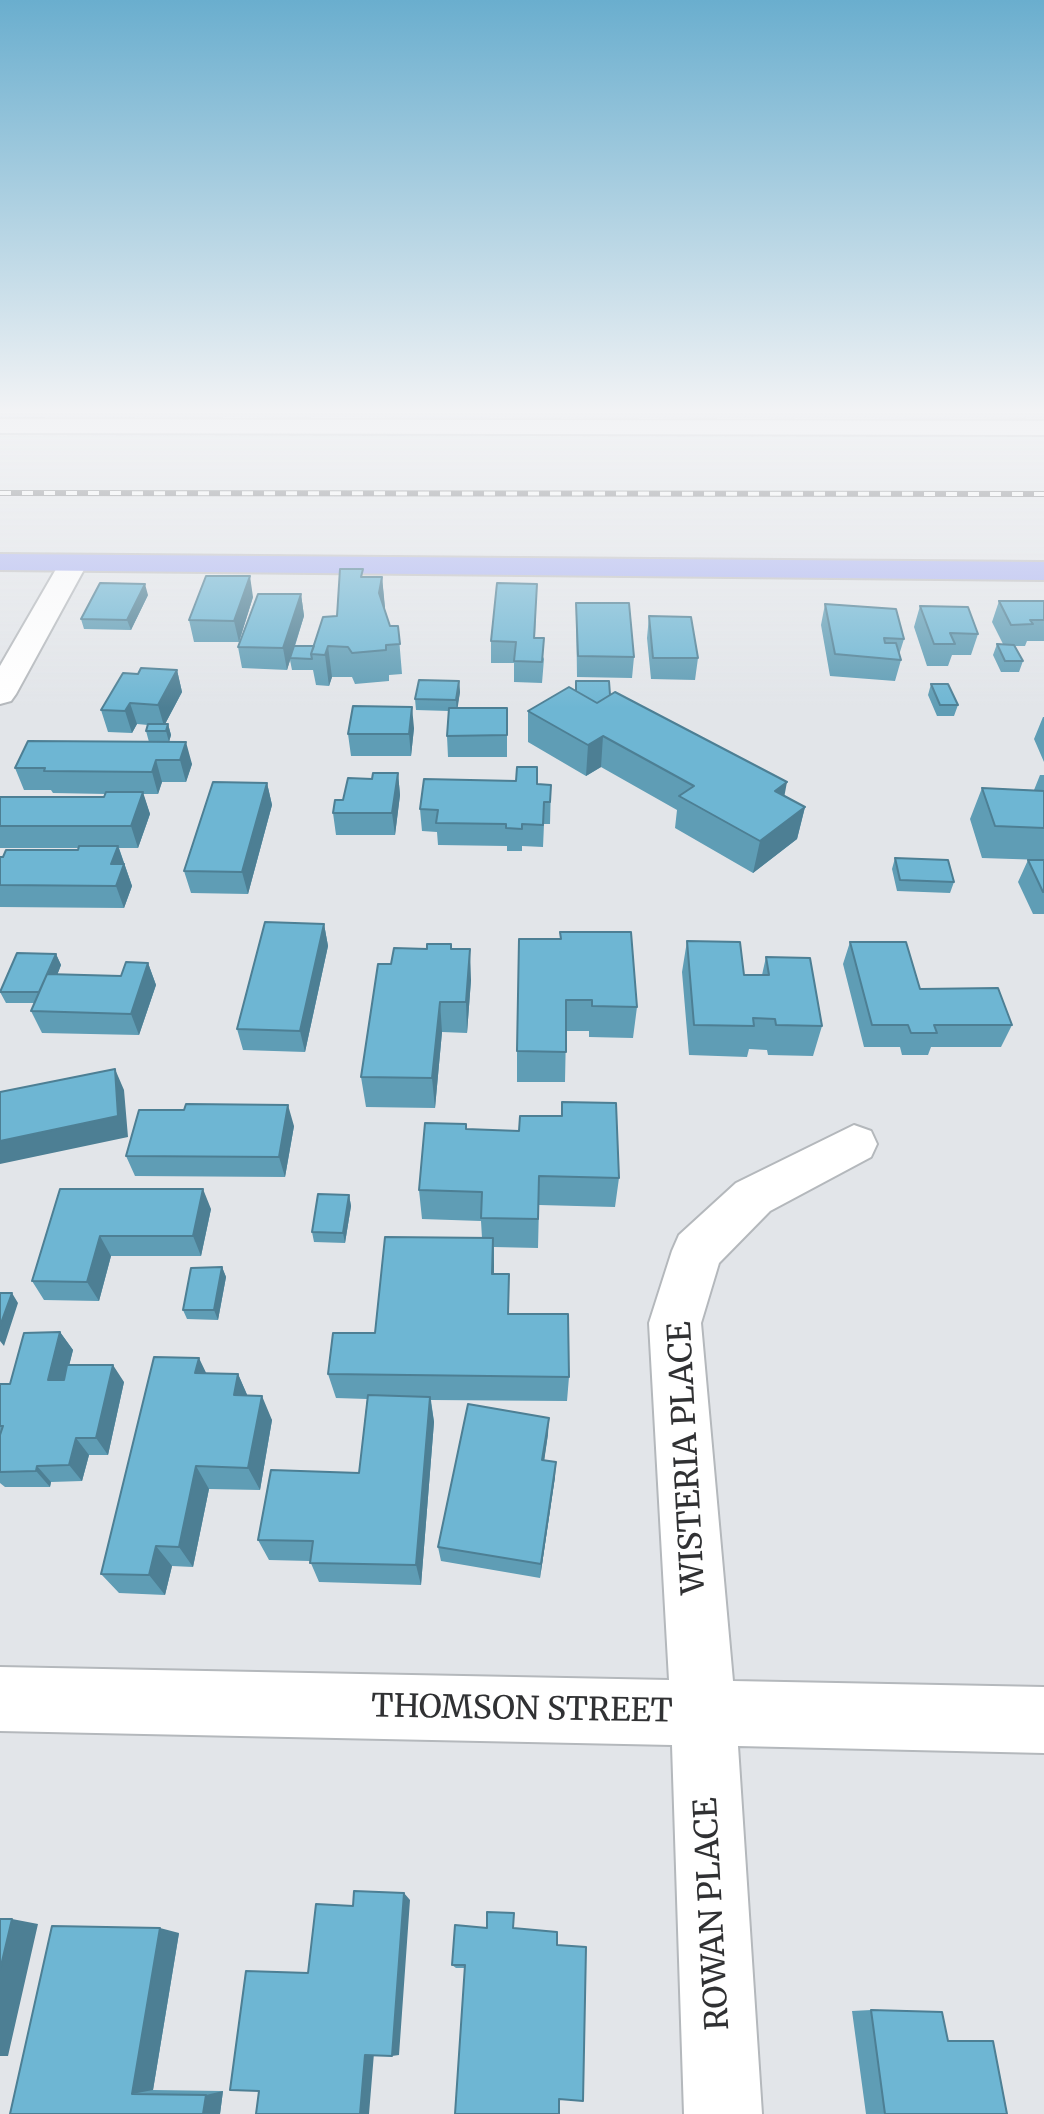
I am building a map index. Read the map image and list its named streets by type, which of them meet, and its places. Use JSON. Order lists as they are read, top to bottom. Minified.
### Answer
{"streets":{"street":["WISTERIA PLACE","THOMSON STREET","ROWAN PLACE"]},"crossings":[["WISTERIA PLACE","THOMSON STREET"],["WISTERIA PLACE","ROWAN PLACE"],["THOMSON STREET","ROWAN PLACE"]]}
